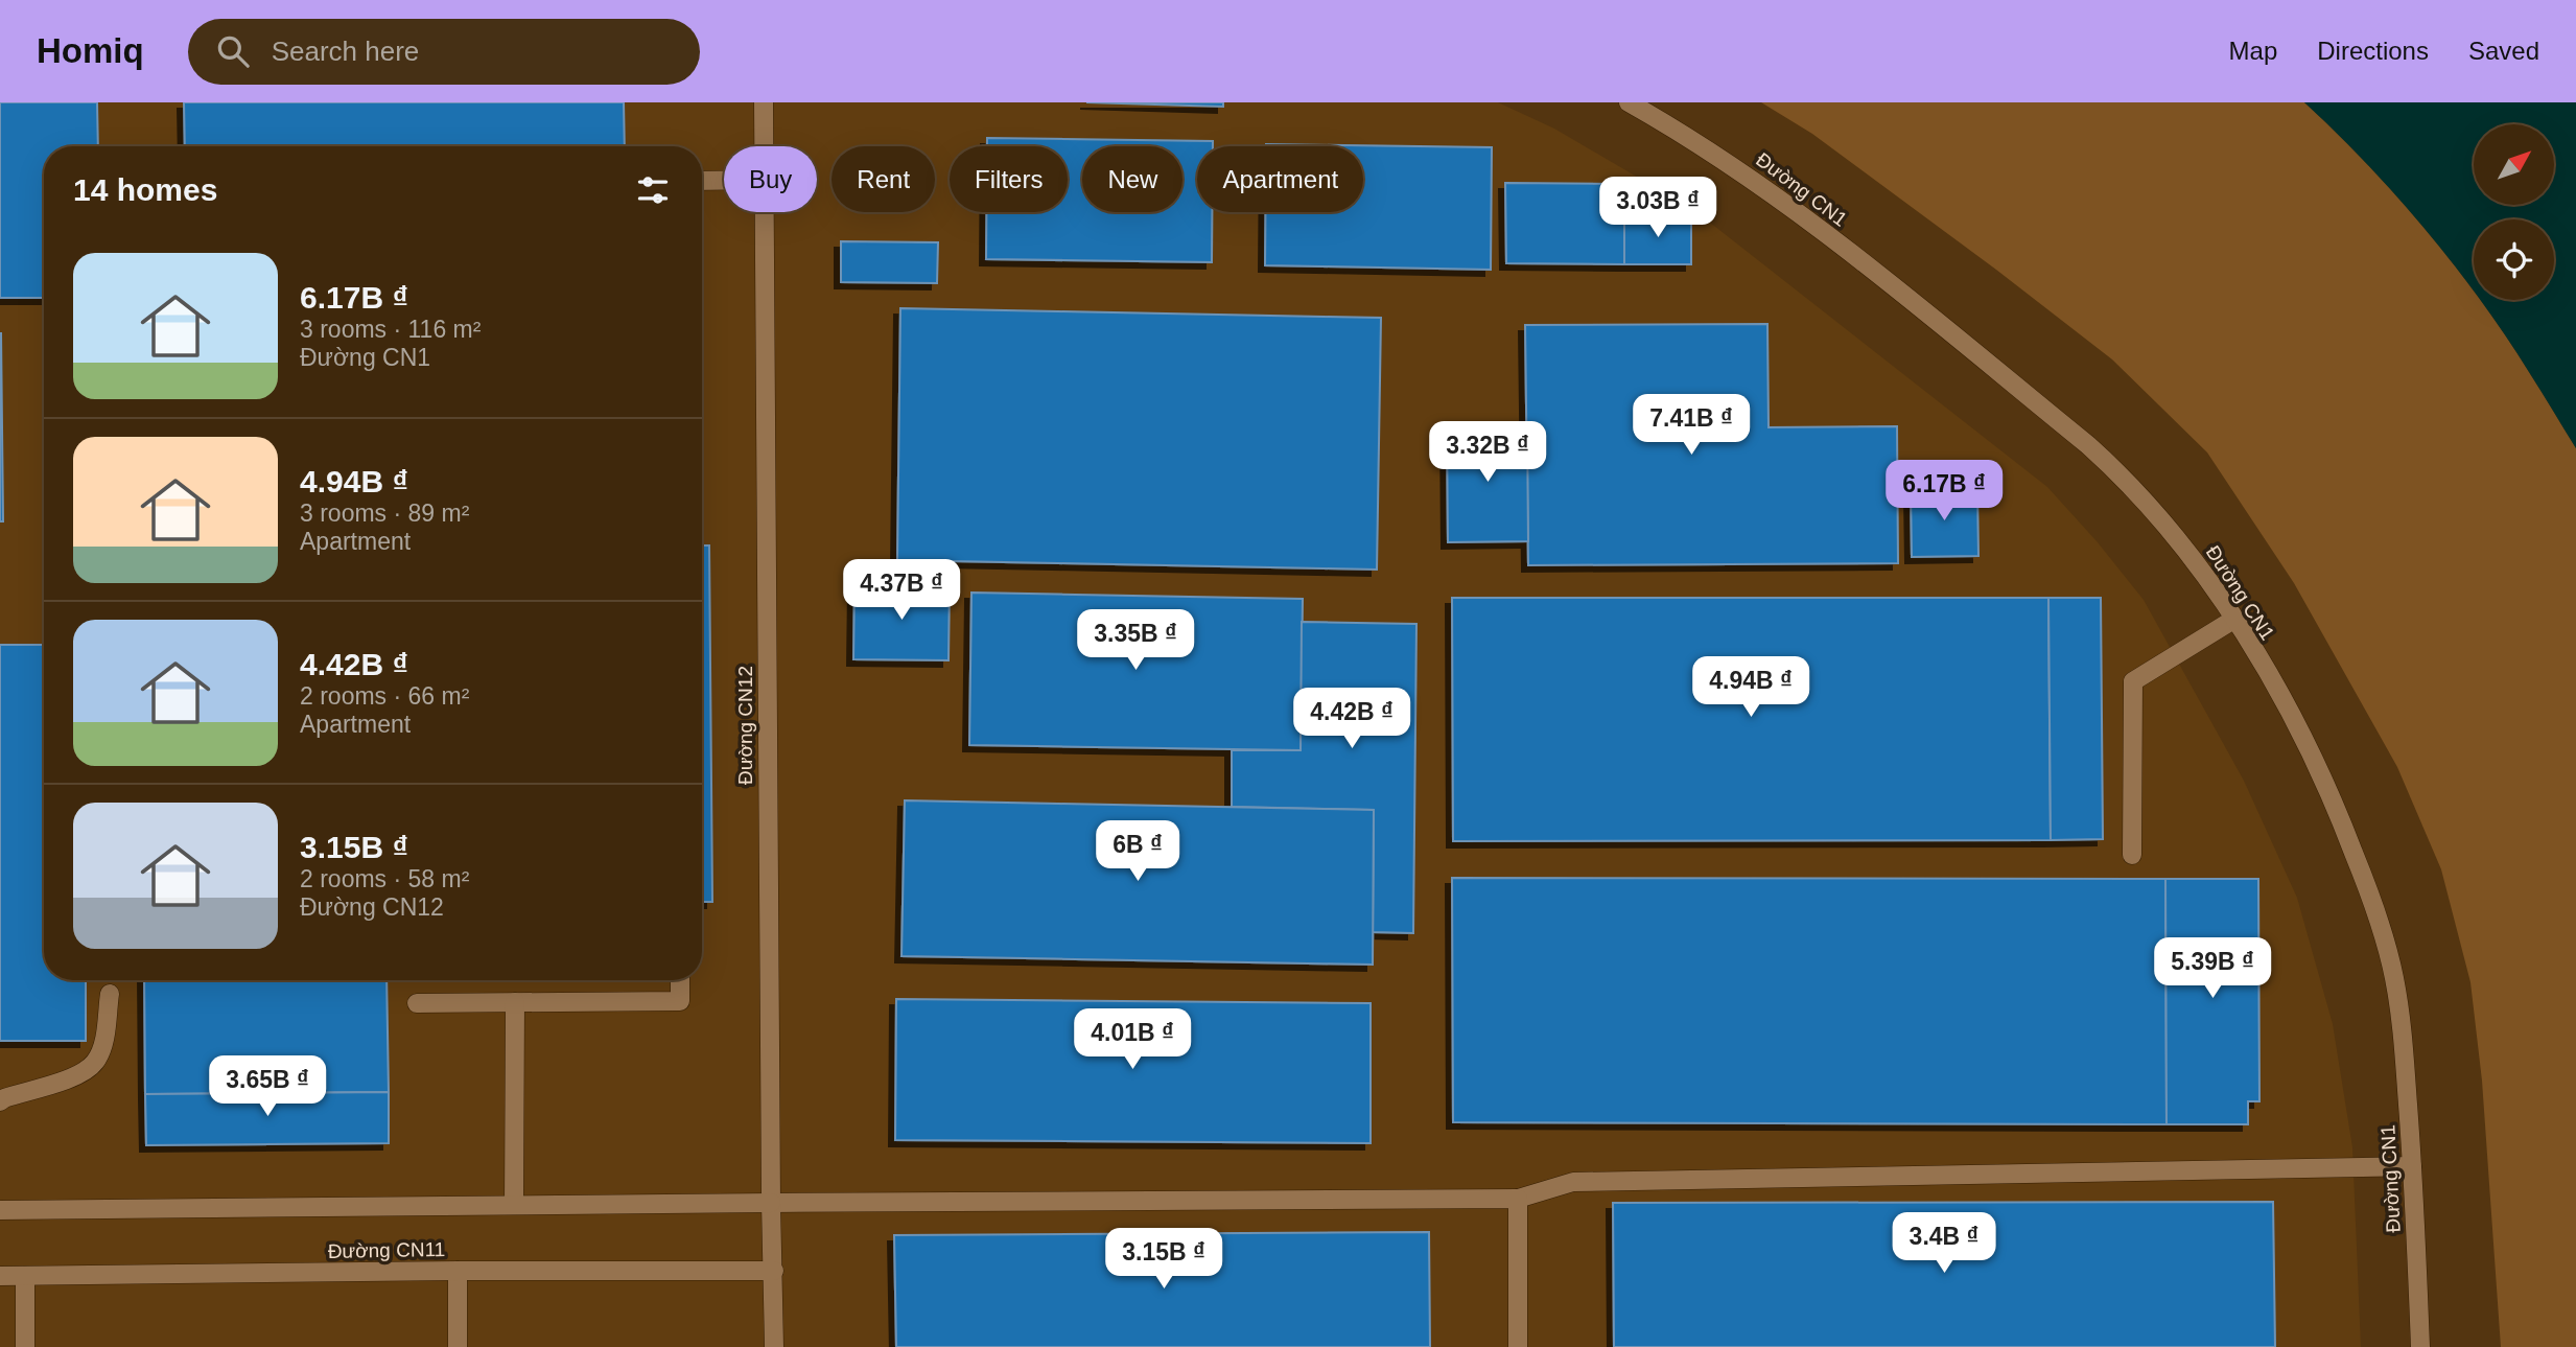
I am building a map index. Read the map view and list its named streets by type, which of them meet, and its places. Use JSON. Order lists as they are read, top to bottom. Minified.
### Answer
{"streets":{"street":["Đường CN1","Đường CN12","Đường CN11"]},"crossings":[["Đường CN12","Đường CN11"]],"north":"top right","page":{"header":"Homiq","search":"Search here","nav":["Map","Directions","Saved"],"chip":["Buy","Rent","Filters","New","Apartment"],"heading":"14 homes","price":["3.03B ₫","7.41B ₫","3.32B ₫","6.17B ₫","4.37B ₫","3.35B ₫","4.94B ₫","4.42B ₫","6B ₫","5.39B ₫","4.01B ₫","3.65B ₫","3.4B ₫","3.15B ₫"],"list":[{"name":"6.17B ₫","note":"3 rooms · 116 m² · Đường CN1"},{"name":"4.94B ₫","note":"3 rooms · 89 m² · Apartment"},{"name":"4.42B ₫","note":"2 rooms · 66 m² · Apartment"},{"name":"3.15B ₫","note":"2 rooms · 58 m² · Đường CN12"}]}}
